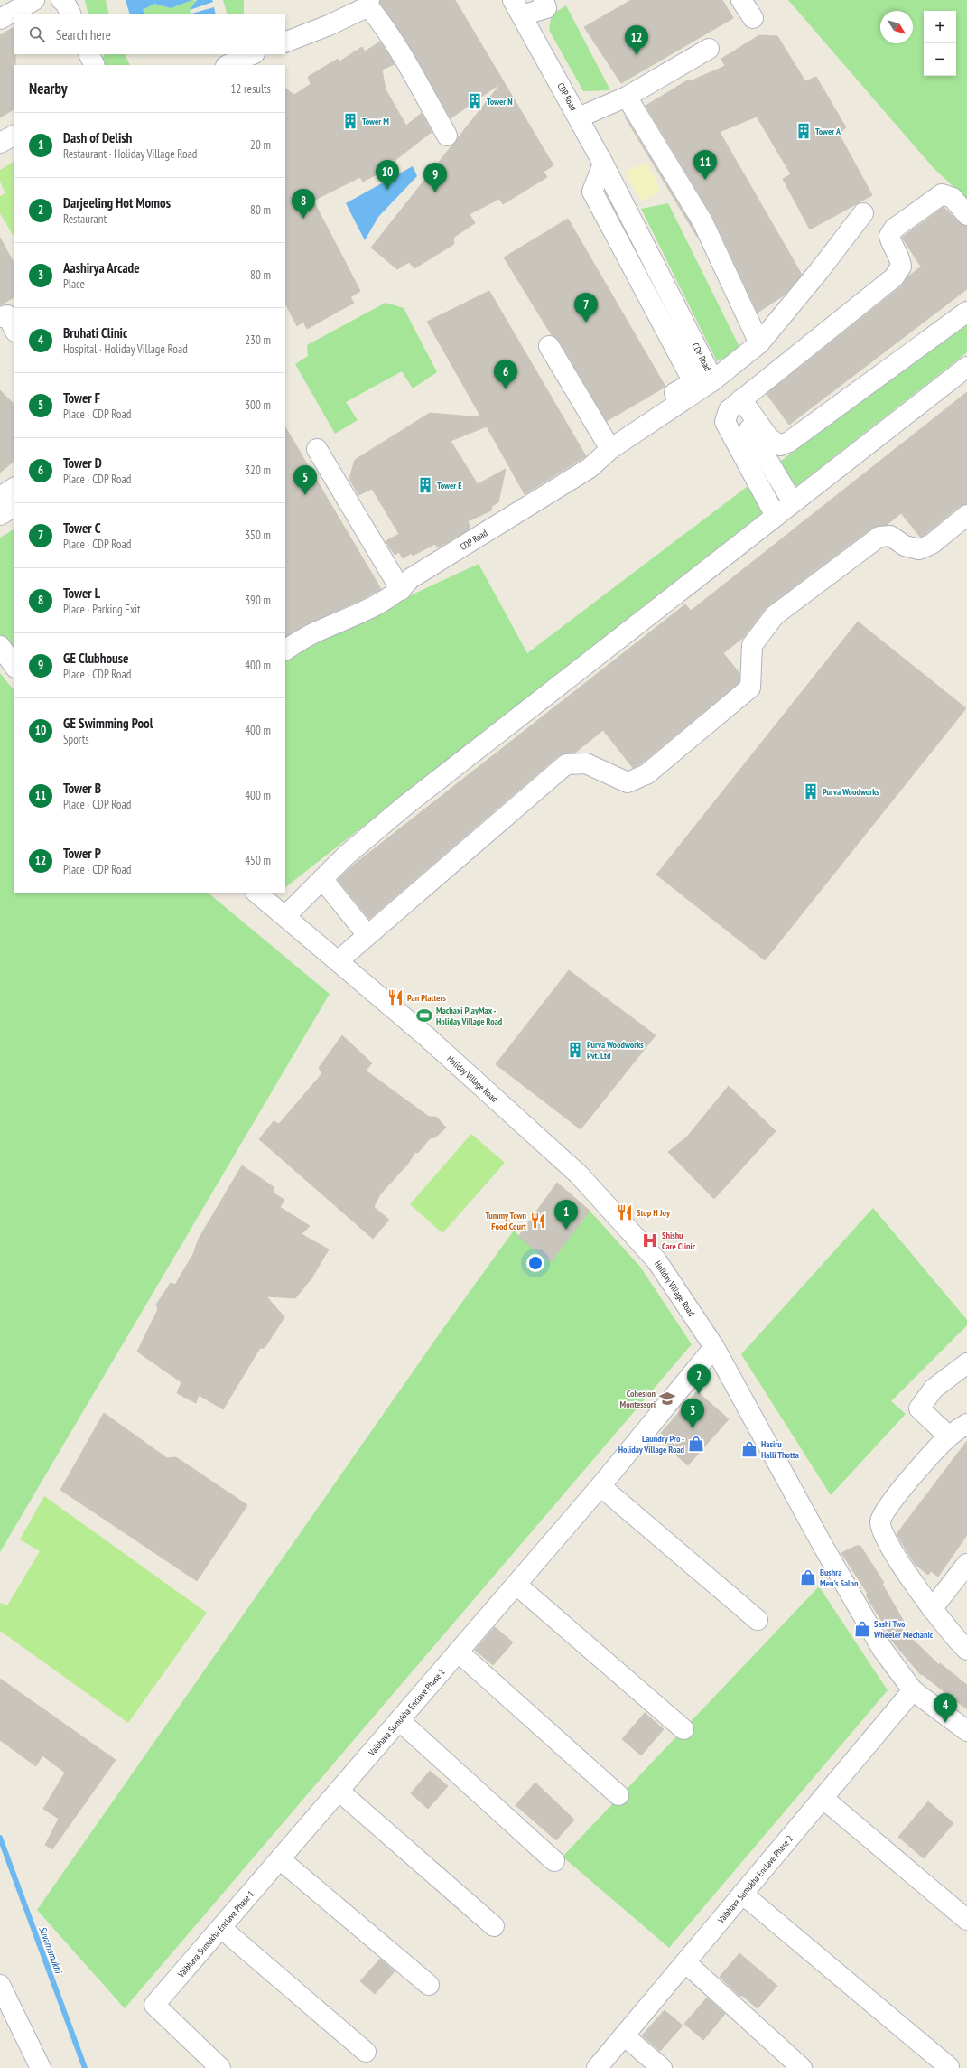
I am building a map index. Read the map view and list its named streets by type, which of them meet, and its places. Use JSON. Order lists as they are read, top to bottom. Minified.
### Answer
{"streets":{"street":["CDP Road","Holiday Village Road","Vaibhava Sumukha Enclave Phase 1","Vaibhava Sumukha Enclave Phase 2"]},"crossings":[["Holiday Village Road","Vaibhava Sumukha Enclave Phase 1"],["Holiday Village Road","Vaibhava Sumukha Enclave Phase 2"]],"water":["Suvarnamukhi"],"places":{"building":["Tower N","Tower M","Tower A","Tower E","Purva Woodworks","Purva Woodworks Pvt. Ltd"],"restaurant":["Pan Platters","Stop N Joy","Tummy Town Food Court"],"sports":["Machaxi PlayMax - Holiday Village Road"],"hospital":["Shishu Care Clinic"],"school or university":["Cohesion Montessori"],"shop":["Laundry Pro - Holiday Village Road","Hasiru Halli Thotta","Bushra Men's Salon","Sashi Two Wheeler Mechanic"]},"north":"bottom right","page":{"map_buttons":["+","−"],"search":"Search here","pins":["12","11","10","9","8","7","6","5","1","2","3","4"],"heading":["Nearby","12 results"],"list":[{"mark":"1","name":"Dash of Delish","note":"Restaurant · Holiday Village Road","value":"20 m"},{"mark":"2","name":"Darjeeling Hot Momos","note":"Restaurant","value":"80 m"},{"mark":"3","name":"Aashirya Arcade","note":"Place","value":"80 m"},{"mark":"4","name":"Bruhati Clinic","note":"Hospital · Holiday Village Road","value":"230 m"},{"mark":"5","name":"Tower F","note":"Place · CDP Road","value":"300 m"},{"mark":"6","name":"Tower D","note":"Place · CDP Road","value":"320 m"},{"mark":"7","name":"Tower C","note":"Place · CDP Road","value":"350 m"},{"mark":"8","name":"Tower L","note":"Place · Parking Exit","value":"390 m"},{"mark":"9","name":"GE Clubhouse","note":"Place · CDP Road","value":"400 m"},{"mark":"10","name":"GE Swimming Pool","note":"Sports","value":"400 m"},{"mark":"11","name":"Tower B","note":"Place · CDP Road","value":"400 m"},{"mark":"12","name":"Tower P","note":"Place · CDP Road","value":"450 m"}]}}
